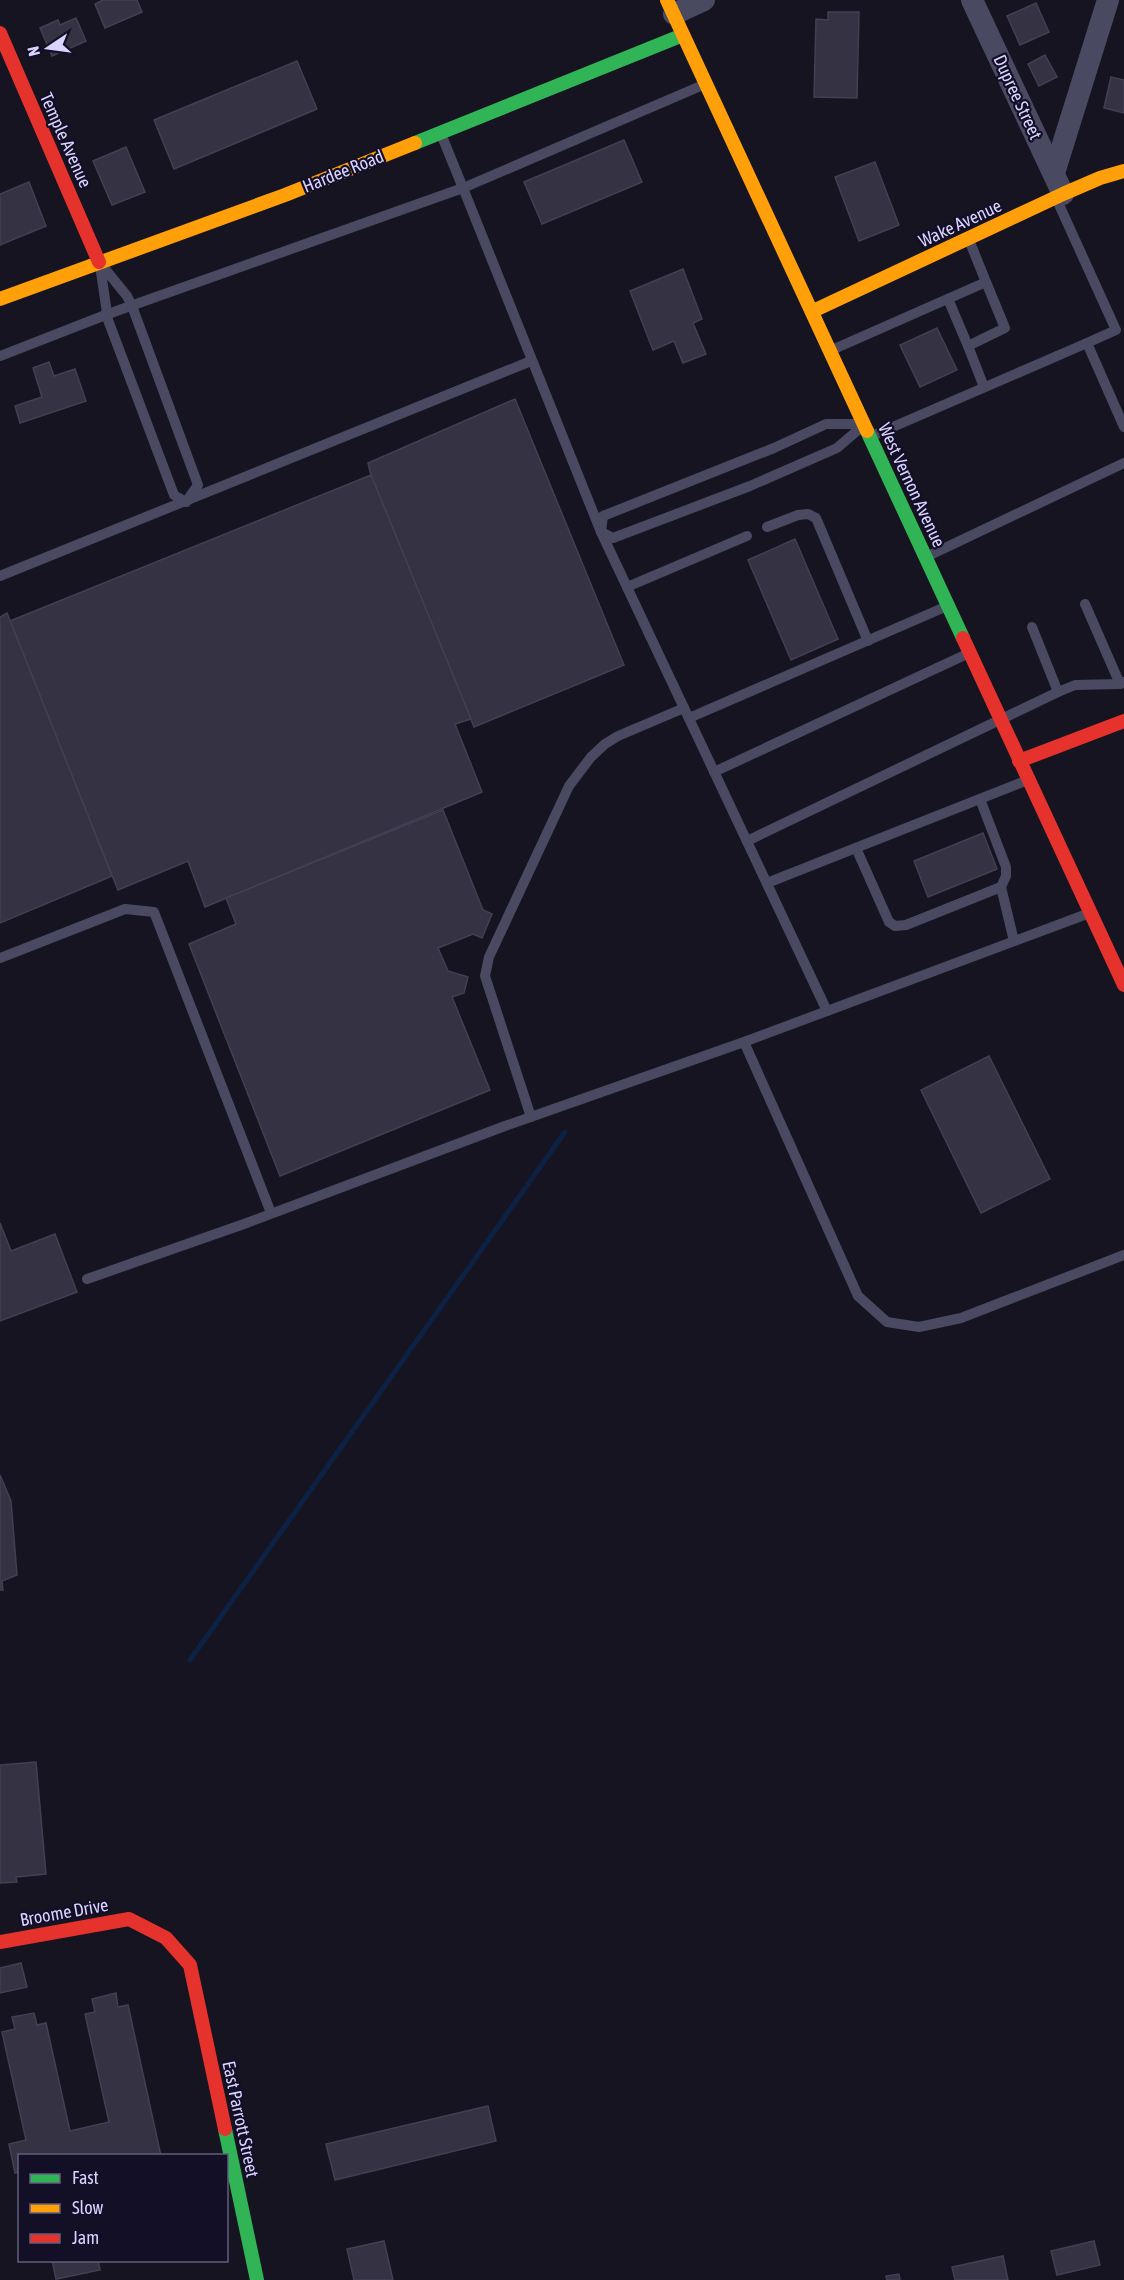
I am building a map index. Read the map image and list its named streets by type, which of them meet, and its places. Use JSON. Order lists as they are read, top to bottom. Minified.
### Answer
{"streets":{"street":["Dupree Street","Temple Avenue","Hardee Road","Wake Avenue","West Vernon Avenue","Broome Drive","East Parrott Street"]},"crossings":[["Dupree Street","Wake Avenue"],["Temple Avenue","Hardee Road"],["Hardee Road","West Vernon Avenue"],["Wake Avenue","West Vernon Avenue"],["Broome Drive","East Parrott Street"]],"legend":["Fast","Slow","Jam"],"north":"left"}
